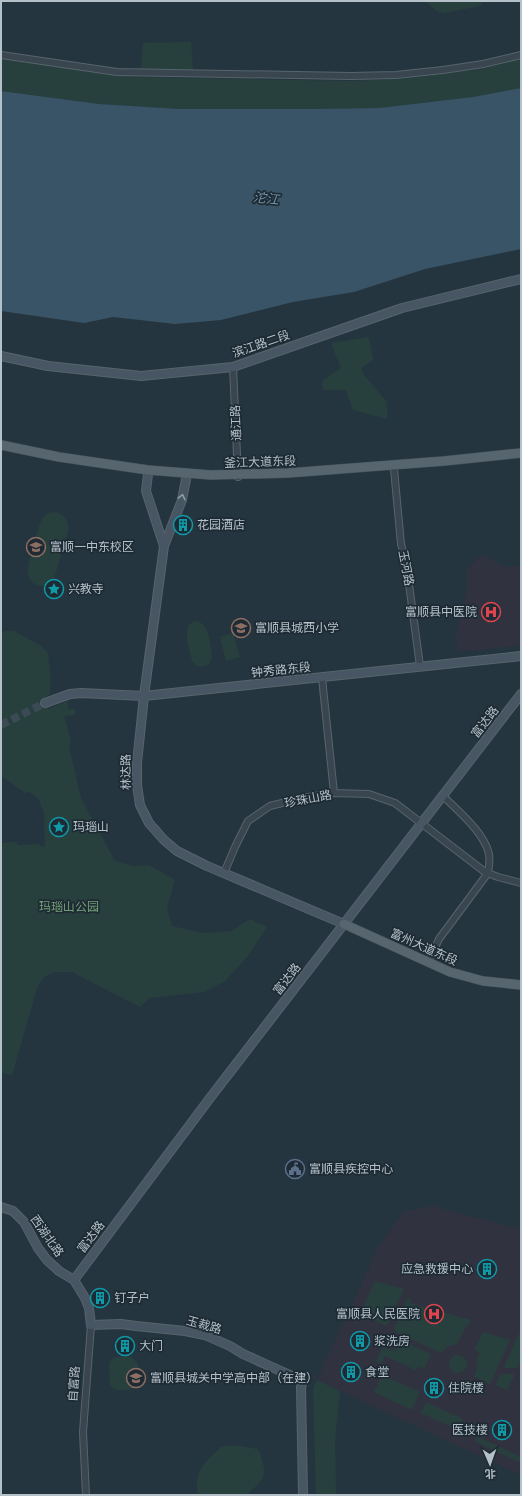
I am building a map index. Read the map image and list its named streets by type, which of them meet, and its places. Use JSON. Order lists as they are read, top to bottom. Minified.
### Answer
{"streets":{"main road":["滨江路二段","釜江大道东段","钟秀路东段","富达路","林达路","富州大道东段","西湖北路","玉裁路","自富路"],"street":["通江路","玉河路","珍珠山路"]},"crossings":[["滨江路二段","通江路"],["通江路","釜江大道东段"],["釜江大道东段","玉河路"],["玉河路","钟秀路东段"],["钟秀路东段","林达路"],["富达路","林达路"],["富达路","珍珠山路"],["富达路","富州大道东段"],["富达路","西湖北路"],["富达路","自富路"],["林达路","珍珠山路"],["林达路","富州大道东段"],["西湖北路","自富路"],["玉裁路","自富路"]],"water":["沱江"],"parks":["玛瑙山公园"],"places":{"building":["花园酒店","应急救援中心","钉子户","浆洗房","大门","食堂","住院楼","医技楼"],"school or university":["富顺一中东校区","富顺县城西小学","富顺县城关中学高中部（在建）"],"place":["兴教寺","玛瑙山"],"hospital":["富顺县中医院","富顺县人民医院"],"public building":["富顺县疾控中心"]},"north":"bottom"}
